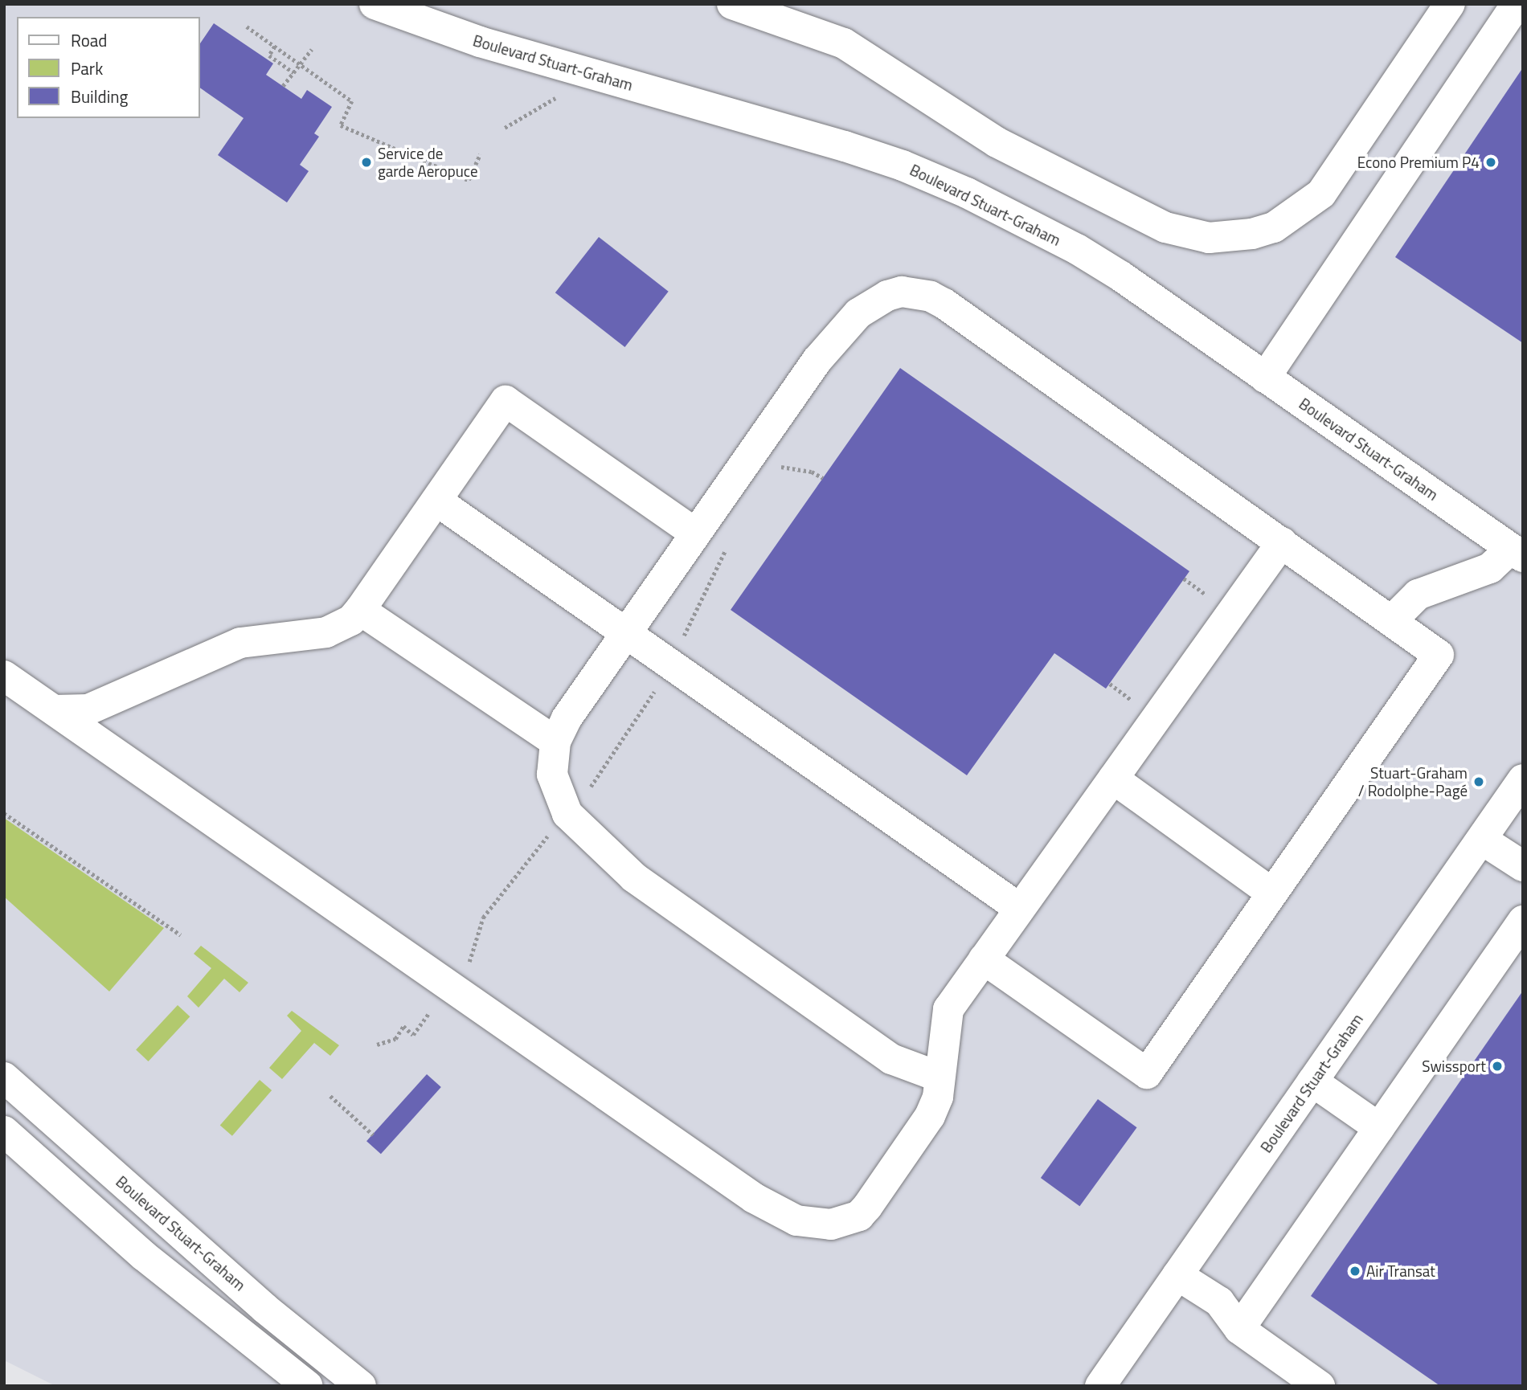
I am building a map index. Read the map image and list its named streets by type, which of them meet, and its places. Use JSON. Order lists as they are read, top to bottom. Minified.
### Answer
{"streets":{"street":["Boulevard Stuart-Graham"]},"places":["Service de garde Aeropuce","Econo Premium P4","Stuart-Graham / Rodolphe-Pagé","Swissport","Air Transat"],"legend":["Road","Park","Building"]}
